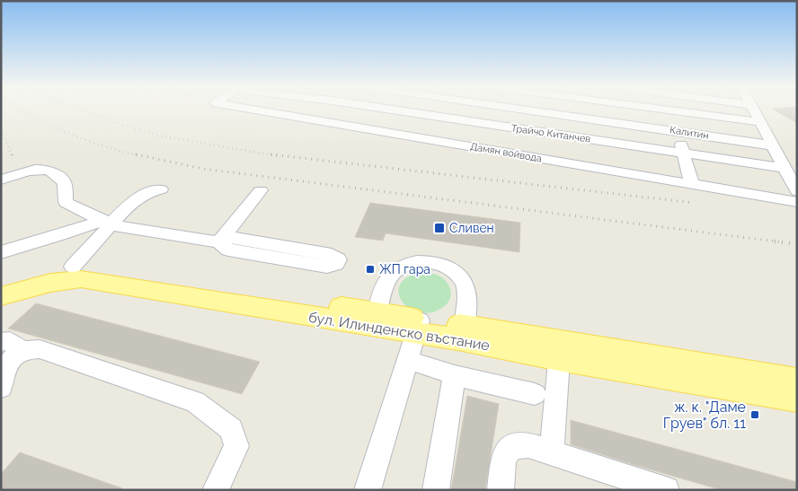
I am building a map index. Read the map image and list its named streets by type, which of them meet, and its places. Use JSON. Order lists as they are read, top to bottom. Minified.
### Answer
{"streets":{"main road":["бул. Илинденско въстание"],"street":["Калитин","Трайчо Китанчев","Дамян войвода"]},"crossings":[["Трайчо Китанчев","Дамян войвода"]],"places":{"transit":["Сливен","ЖП гара","ж. к. \"Даме Груев\" бл. 11"]}}
